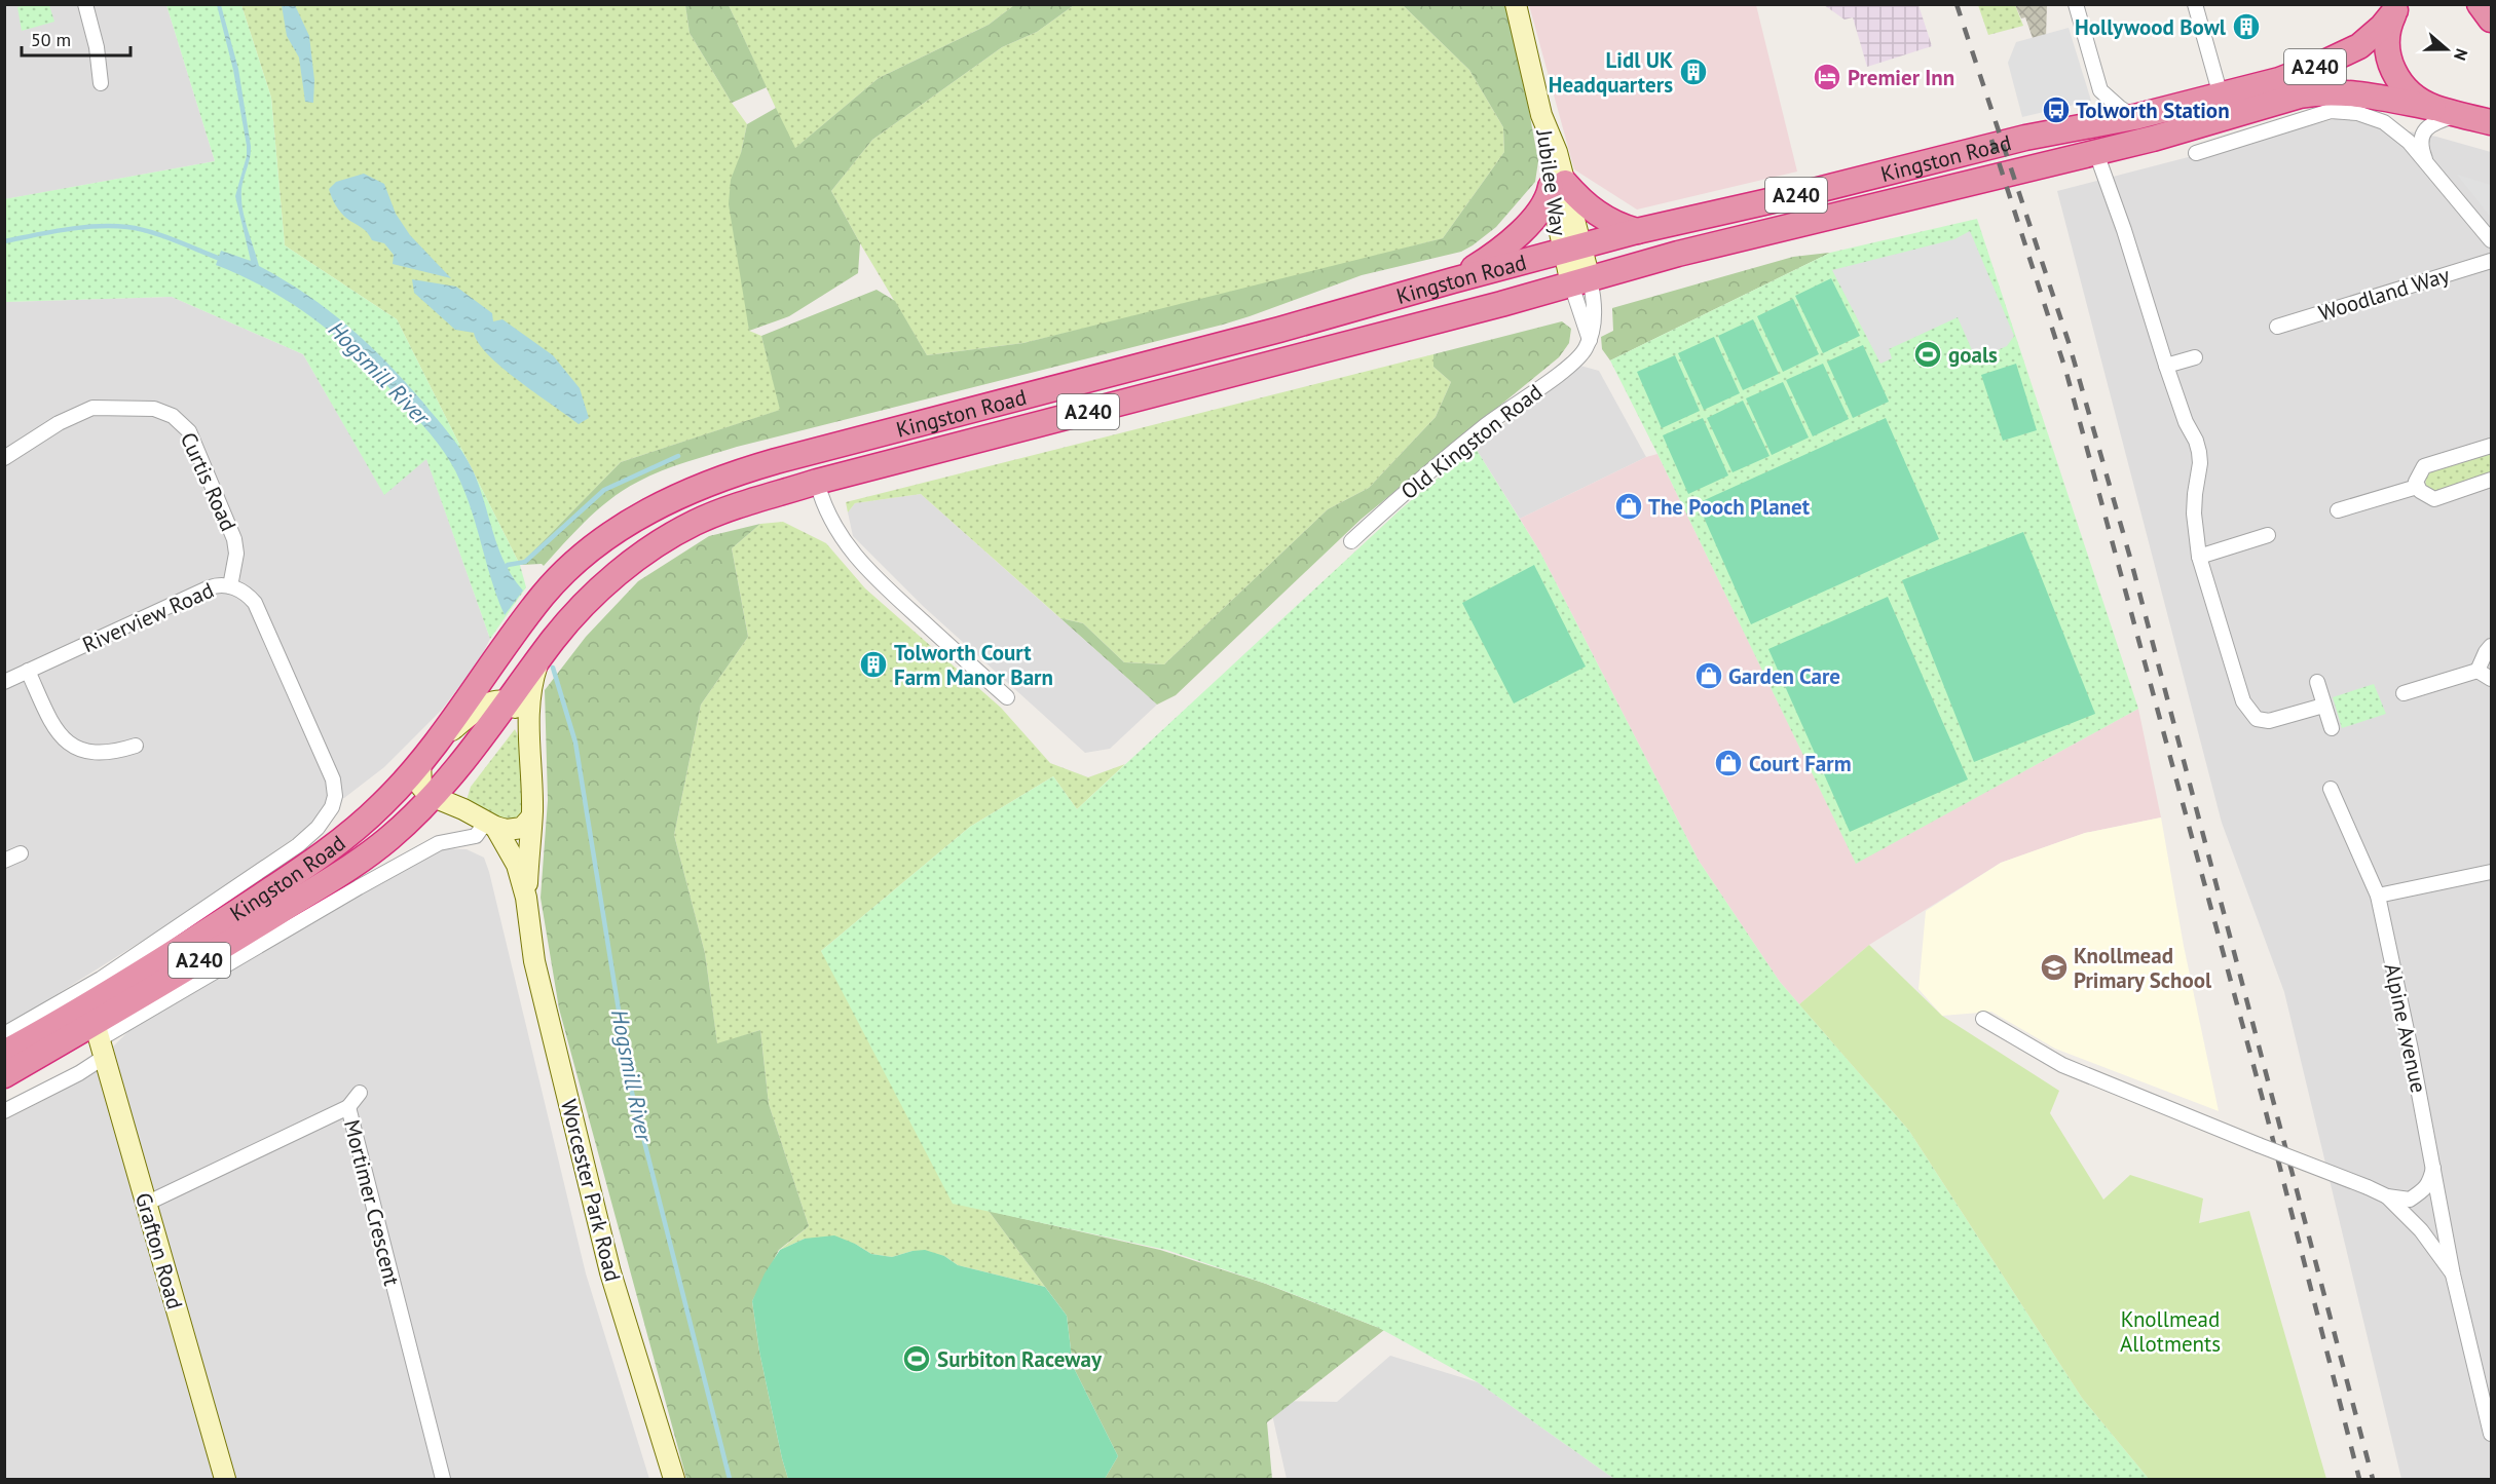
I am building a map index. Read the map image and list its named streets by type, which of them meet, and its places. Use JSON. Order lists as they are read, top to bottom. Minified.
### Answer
{"streets":{"highway":["A240","Kingston Road"],"main road":["Jubilee Way","Worcester Park Road","Grafton Road"],"street":["Woodland Way","Old Kingston Road","Curtis Road","Riverview Road","Alpine Avenue","Mortimer Crescent"]},"crossings":[["A240","Kingston Road"],["Kingston Road","Jubilee Way"],["Kingston Road","Grafton Road"],["Curtis Road","Riverview Road"],["Mortimer Crescent","Grafton Road"]],"water":["Hogsmill River"],"parks":["Knollmead Allotments"],"places":{"building":["Hollywood Bowl","Lidl UK Headquarters","Tolworth Court Farm Manor Barn"],"hotel":["Premier Inn"],"bus stop":["Tolworth Station"],"sports":["goals","Surbiton Raceway"],"shop":["The Pooch Planet","Garden Care","Court Farm"],"school or university":["Knollmead Primary School"]},"scale_bar":"50 m","north":"right"}
